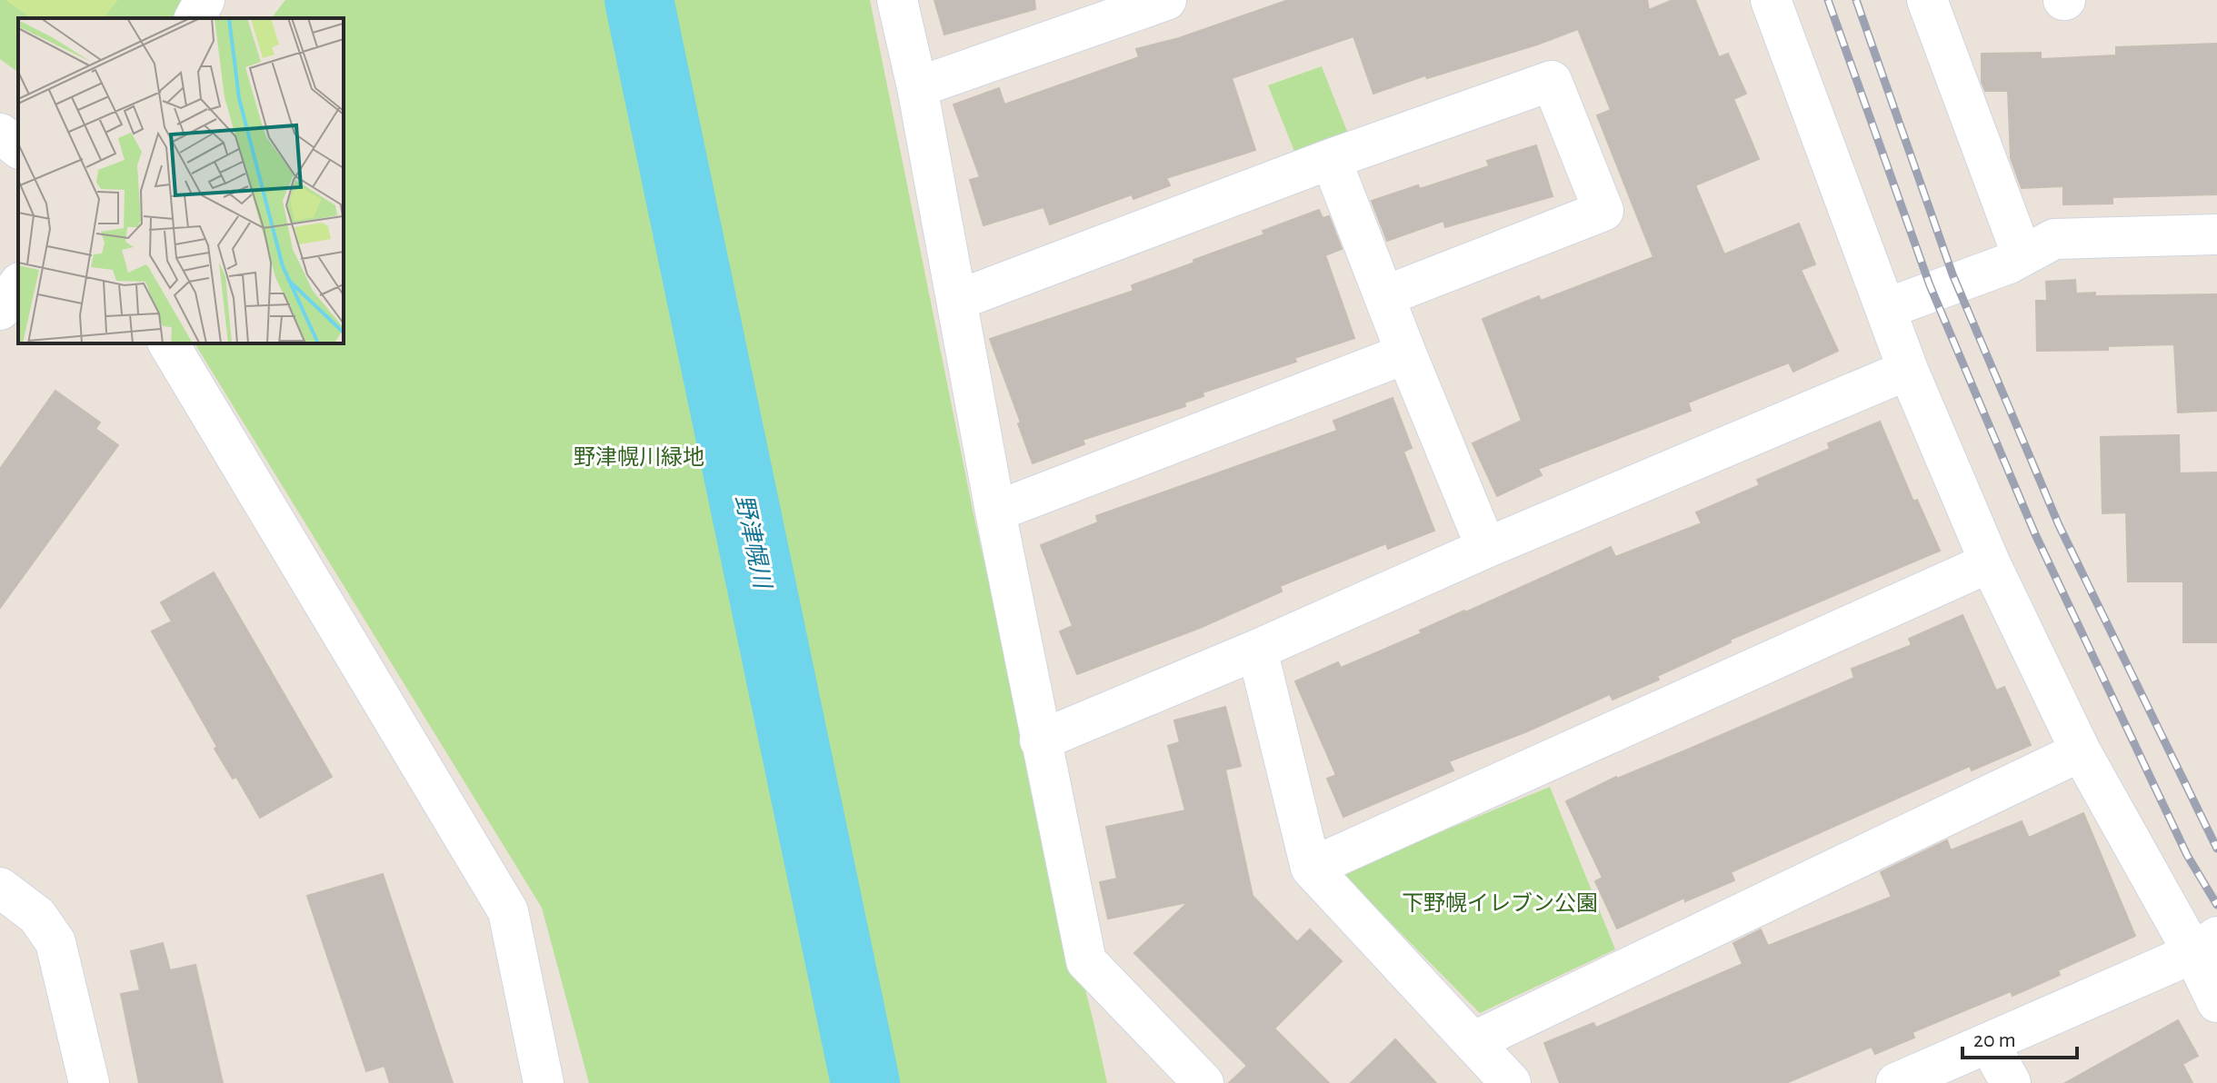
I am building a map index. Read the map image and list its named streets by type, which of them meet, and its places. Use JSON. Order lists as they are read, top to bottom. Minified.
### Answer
{"water":["野津幌川"],"parks":["野津幌川緑地","下野幌イレブン公園"],"scale_bar":"20 m"}
